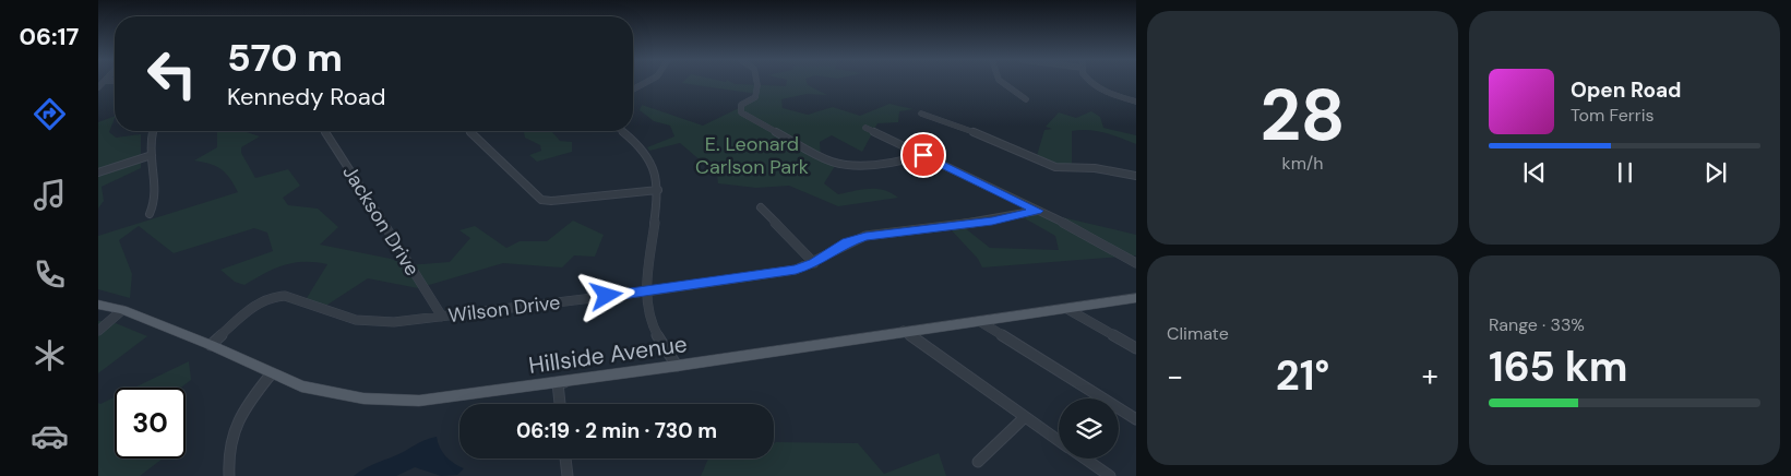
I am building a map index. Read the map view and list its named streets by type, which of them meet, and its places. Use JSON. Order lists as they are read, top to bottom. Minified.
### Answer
{"streets":{"main road":["Hillside Avenue"],"street":["Jackson Drive","Wilson Drive"]},"crossings":[["Jackson Drive","Wilson Drive"],["Wilson Drive","Hillside Avenue"]],"parks":["E. Leonard Carlson Park"],"page":{"tabs":"06:17","tile":[["28","km/h"],"Climate",["Range · 33%","165 km"]],"turn":["570 m","Kennedy Road"],"song":["Open Road","Tom Ferris"],"heat":["−","21°","+"],"limit":"30","trip":"06:19 · 2 min · 730 m"}}
